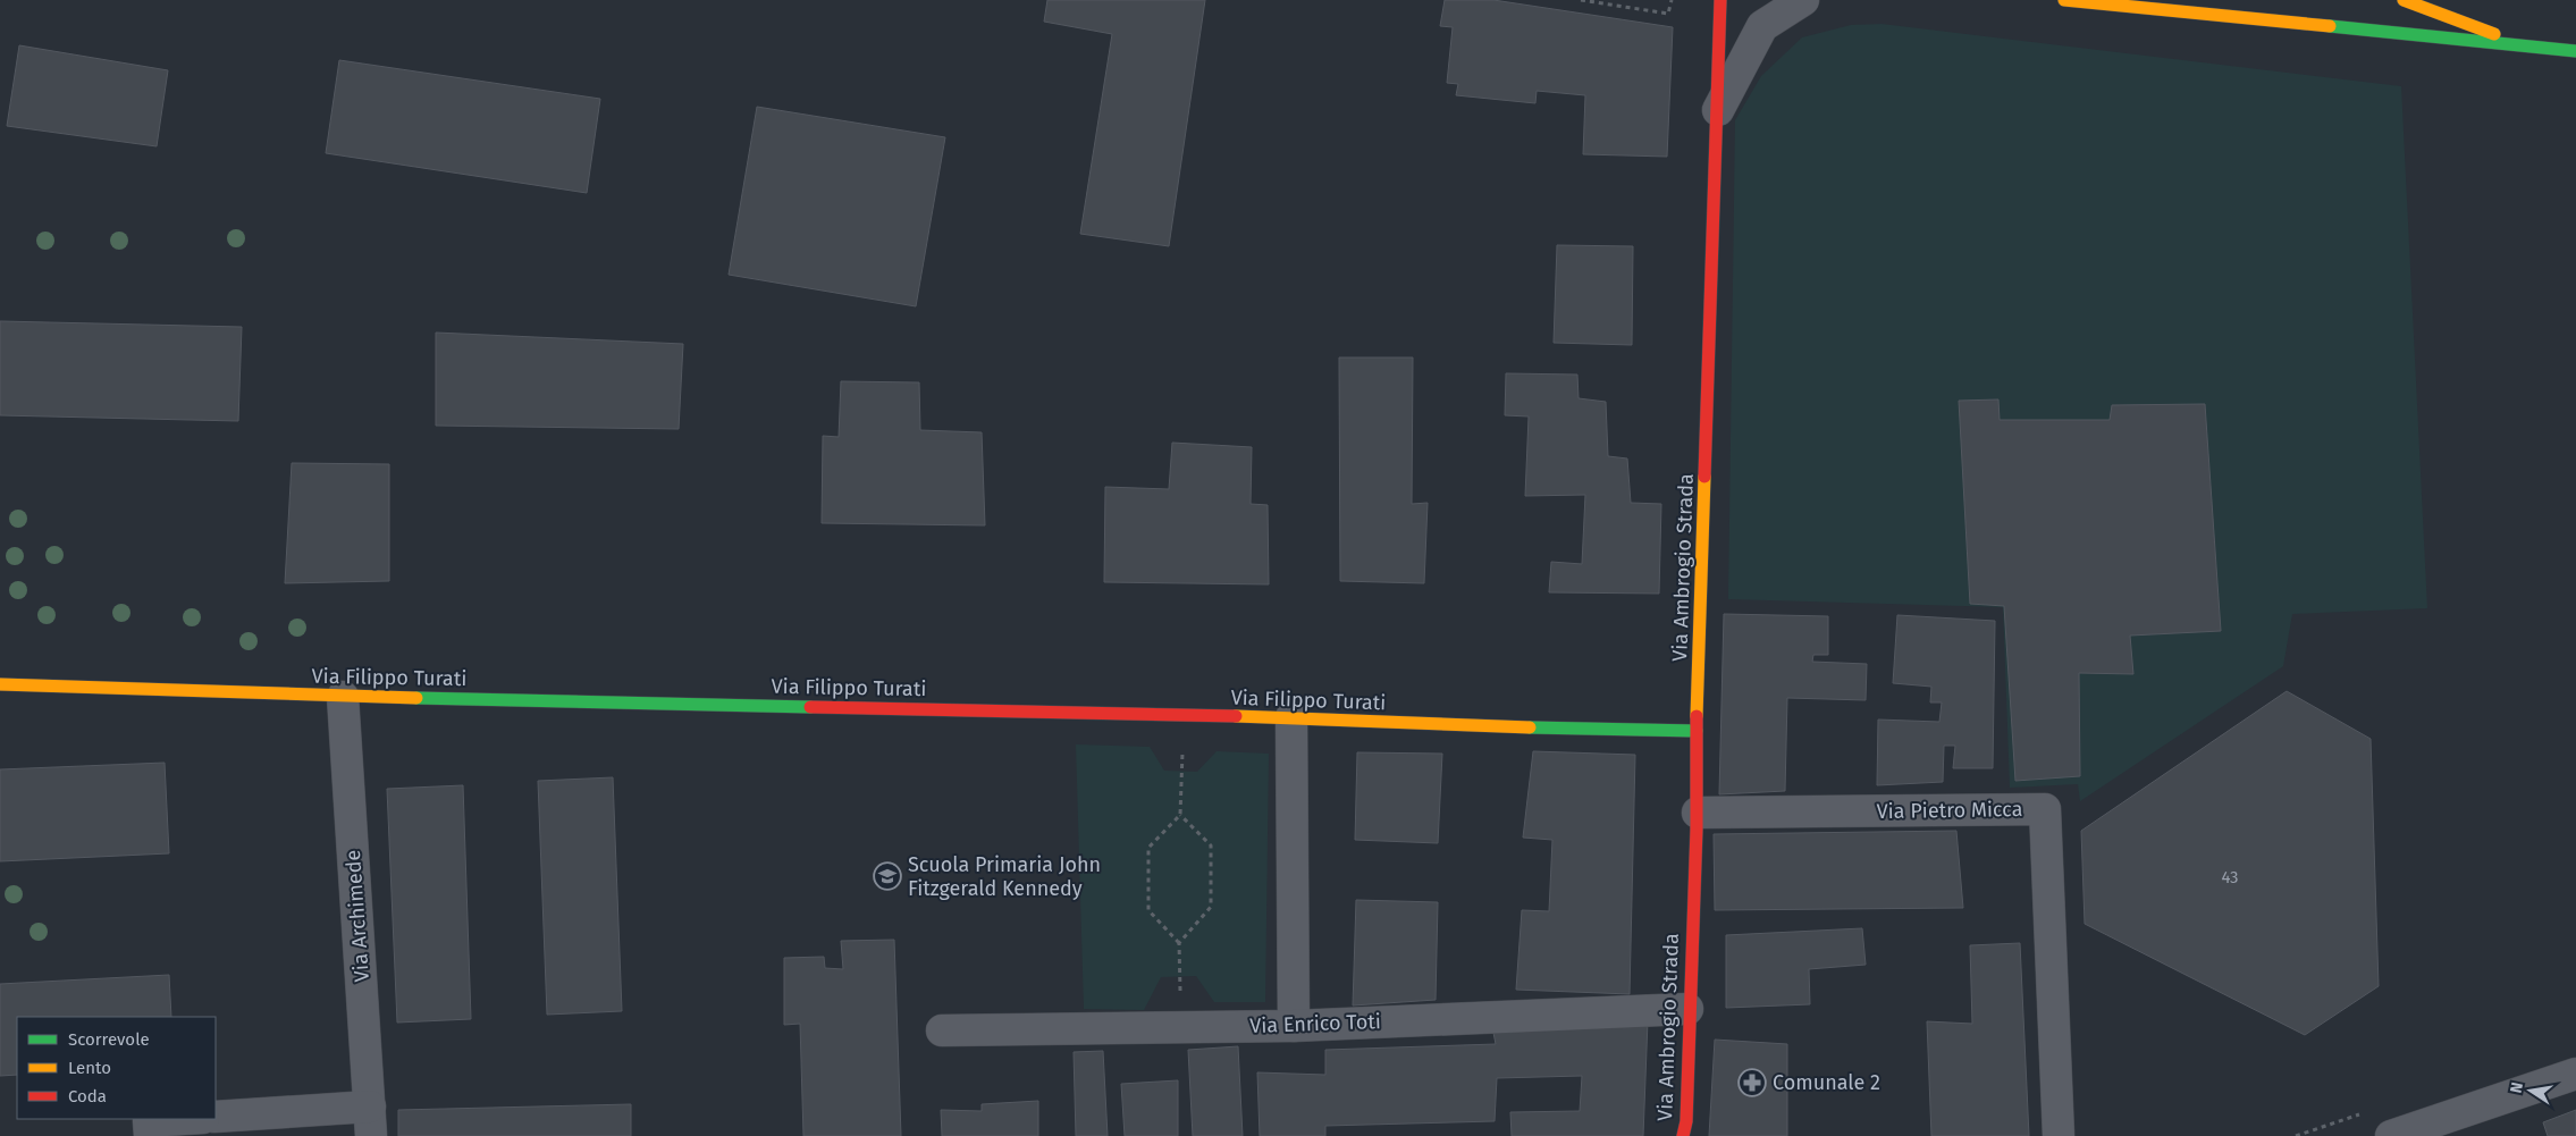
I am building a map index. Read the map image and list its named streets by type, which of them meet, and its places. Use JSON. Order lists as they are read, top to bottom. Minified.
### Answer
{"streets":{"street":["Via Ambrogio Strada","Via Filippo Turati","Via Pietro Micca","Via Archimede","Via Enrico Toti"]},"crossings":[["Via Ambrogio Strada","Via Filippo Turati"],["Via Ambrogio Strada","Via Pietro Micca"],["Via Ambrogio Strada","Via Enrico Toti"],["Via Filippo Turati","Via Archimede"]],"places":{"school or university":["Scuola Primaria John Fitzgerald Kennedy"],"pharmacy":["Comunale 2"]},"house_numbers":["43"],"legend":["Scorrevole","Lento","Coda"],"north":"left"}
